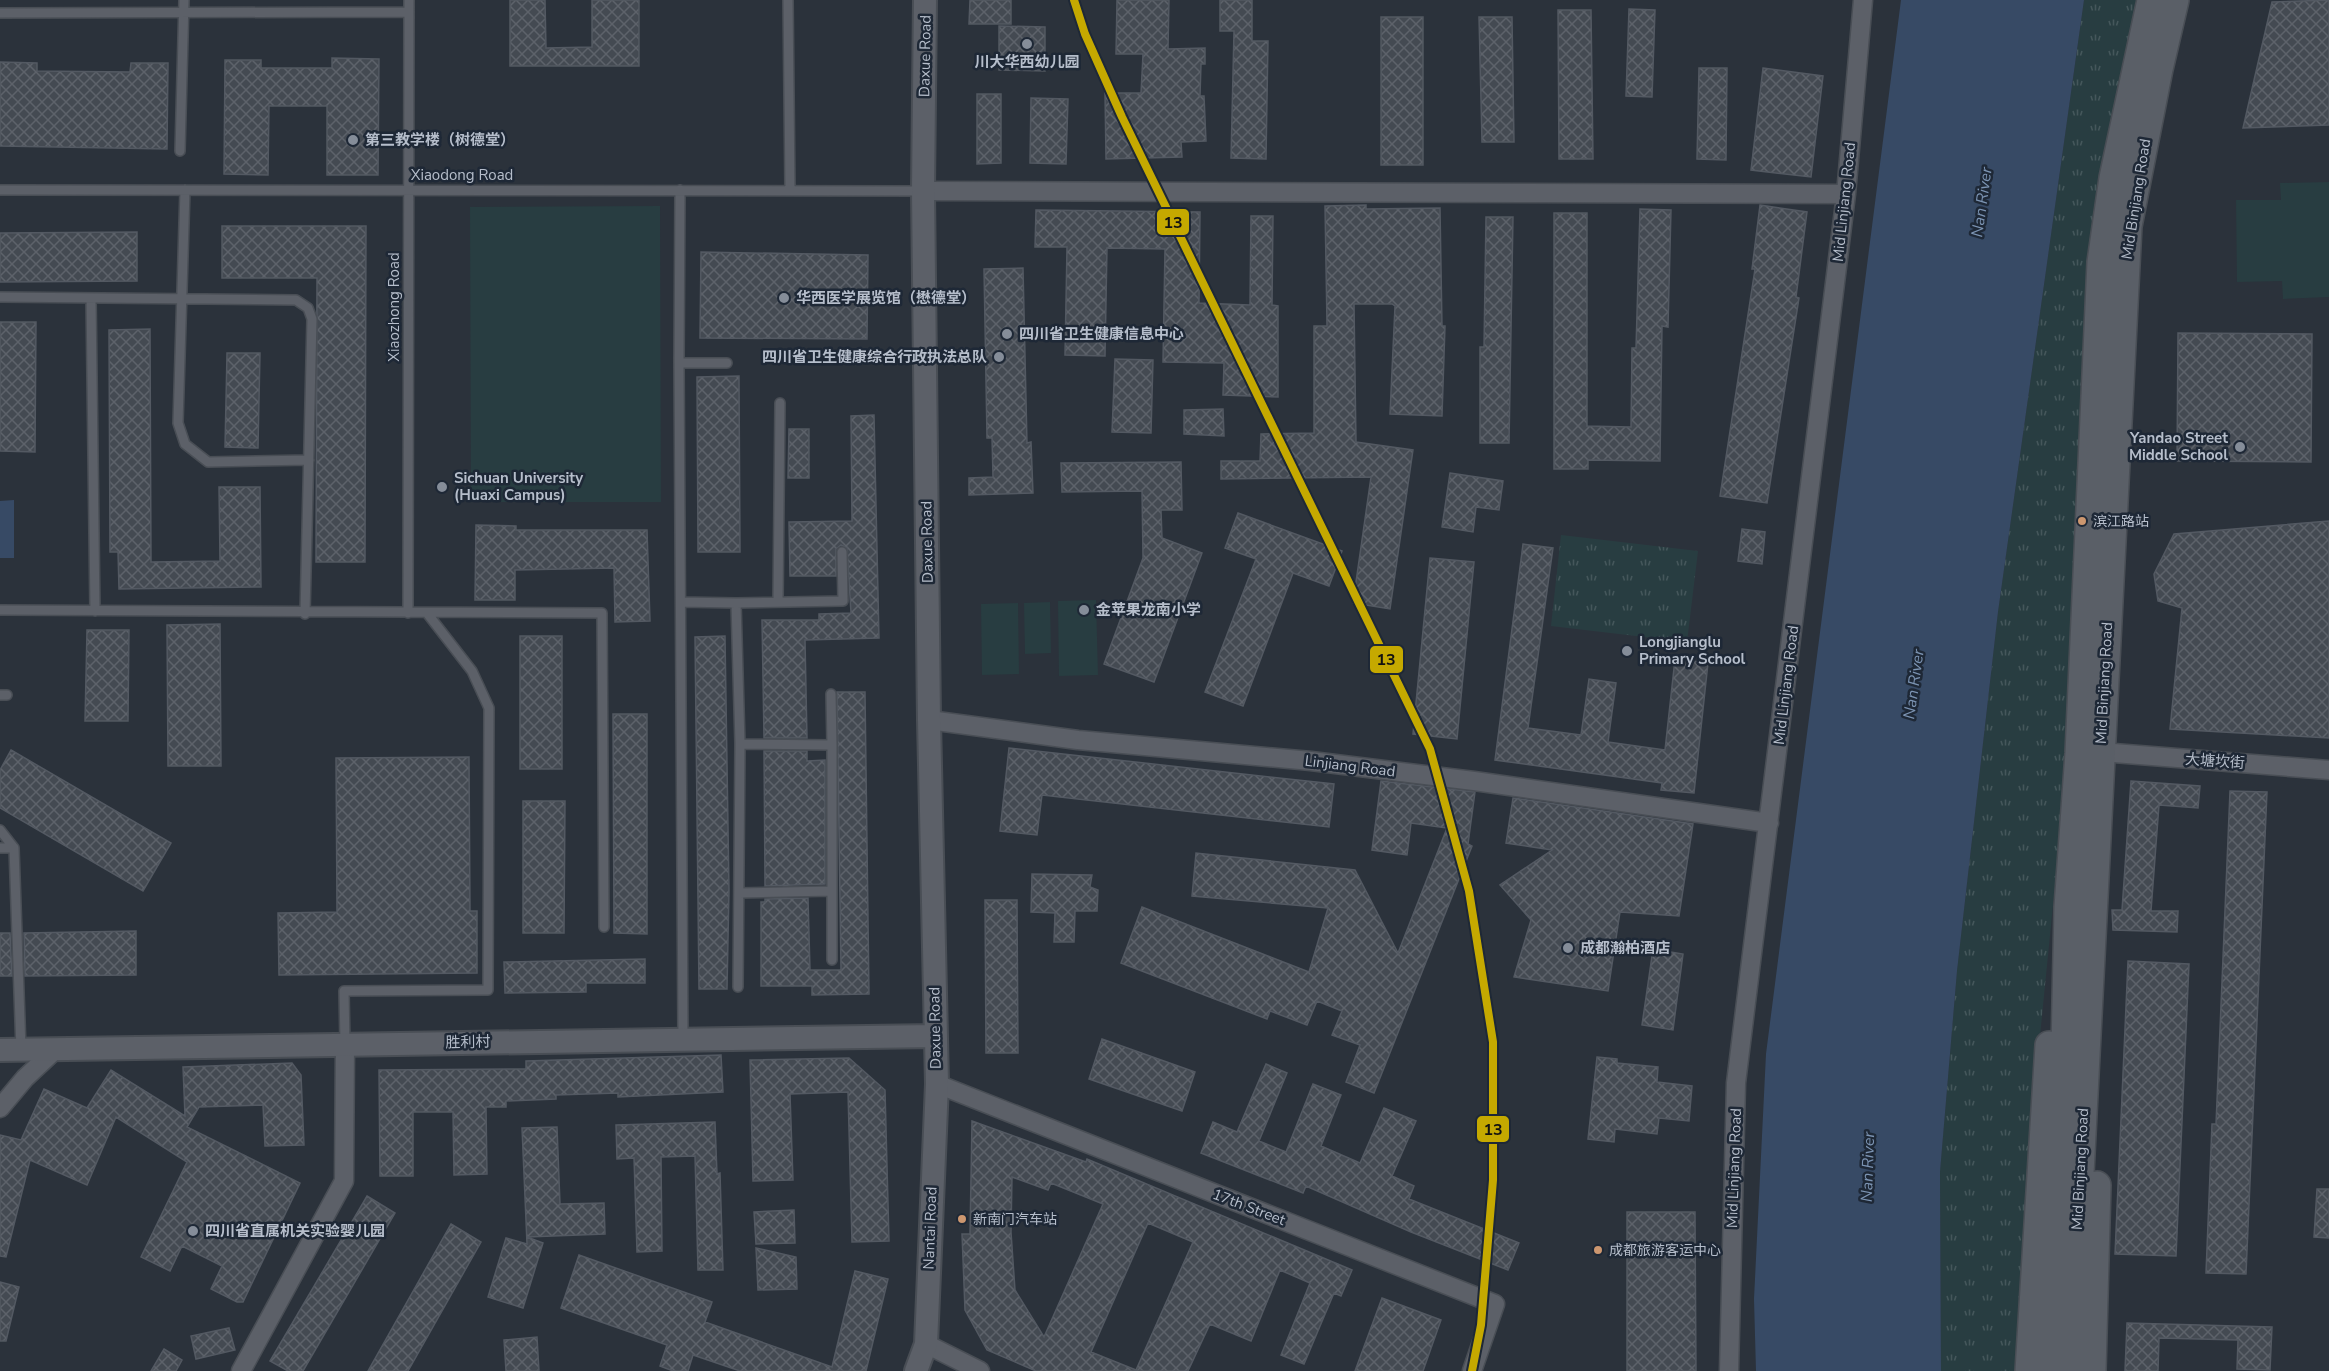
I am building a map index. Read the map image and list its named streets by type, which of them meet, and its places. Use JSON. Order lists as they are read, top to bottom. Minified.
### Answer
{"streets":{"main road":["Mid Binjiang Road"],"street":["Daxue Road","Mid Linjiang Road","大塘坎街","Linjiang Road","胜利村","17th Street","Nantai Road"],"lane":["Xiaodong Road","Xiaozhong Road"]},"crossings":[["Daxue Road","Xiaodong Road"],["Daxue Road","Linjiang Road"],["Daxue Road","胜利村"],["Daxue Road","17th Street"],["Daxue Road","Nantai Road"],["Xiaodong Road","Xiaozhong Road"],["Mid Binjiang Road","大塘坎街"],["Mid Linjiang Road","Linjiang Road"],["17th Street","Nantai Road"]],"water":["Nan River"],"places":["川大华西幼儿园","第三教学楼（树德堂）","华西医学展览馆（懋德堂）","四川省卫生健康信息中心","四川省卫生健康综合行政执法总队","Yandao Street Middle School","Sichuan University (Huaxi Campus)","滨江路站","金苹果龙南小学","Longjianglu Primary School","成都瀚柏酒店","新南门汽车站","四川省直属机关实验婴儿园","成都旅游客运中心"],"lines":["transit line 13"]}
